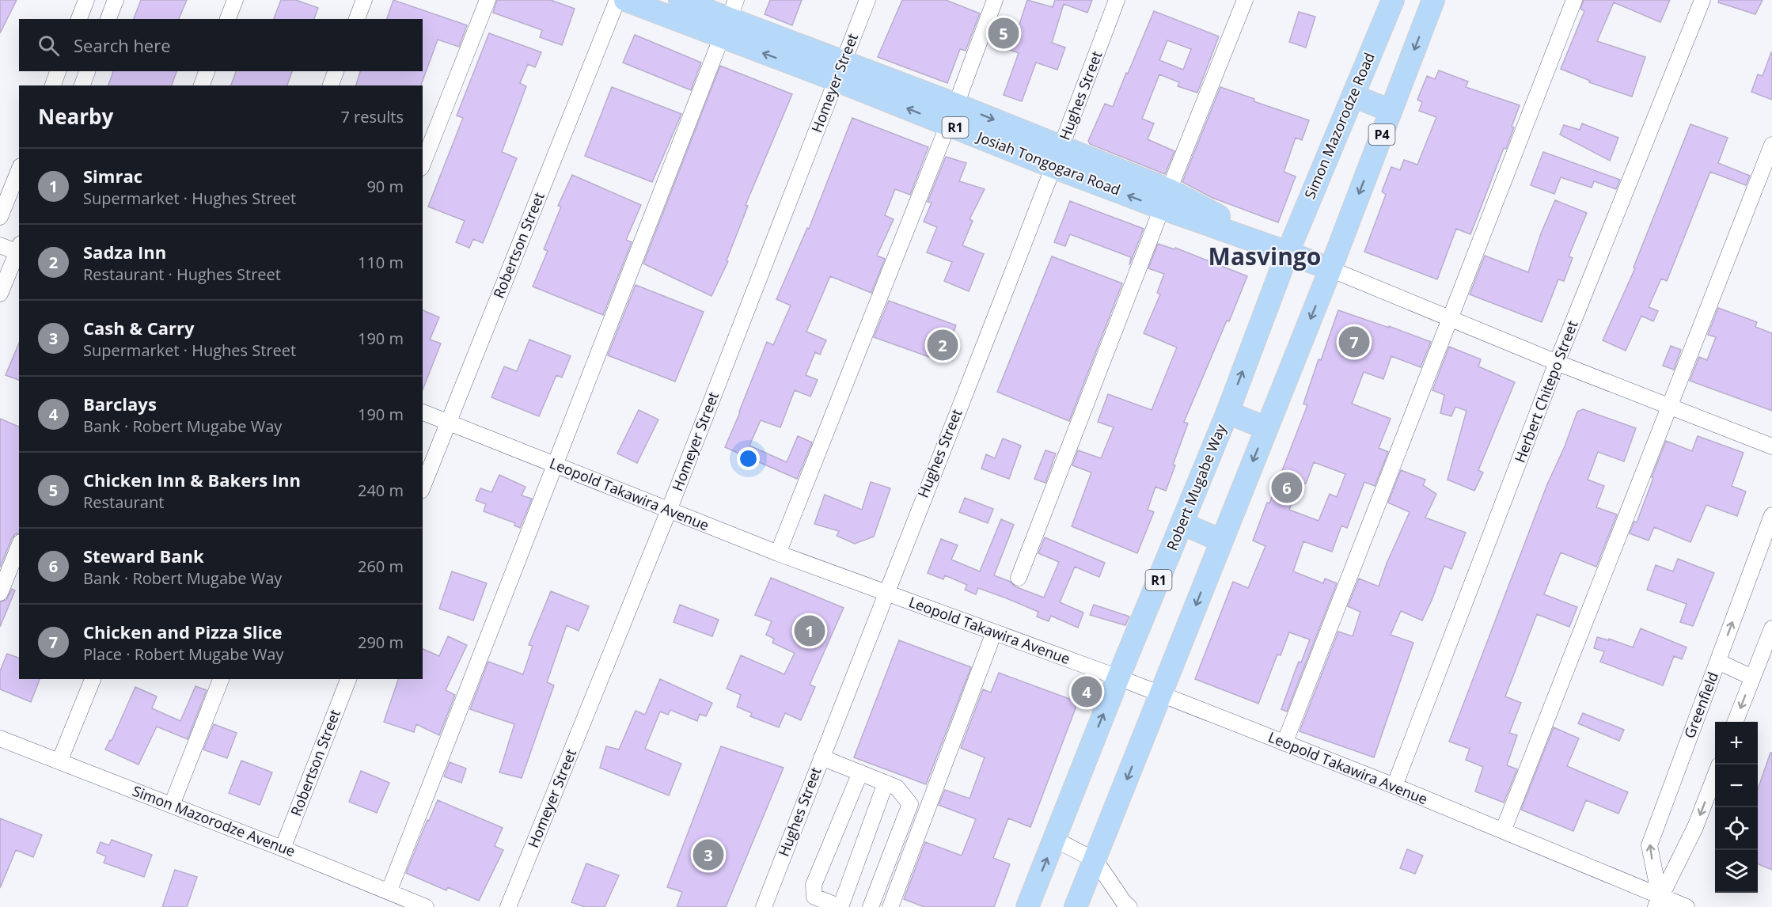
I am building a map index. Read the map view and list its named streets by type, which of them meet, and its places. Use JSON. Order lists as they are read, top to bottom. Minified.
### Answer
{"streets":{"highway":["Simon Mazorodze Road","R1","P4","Josiah Tongogara Road","Robert Mugabe Way"],"street":["Homeyer Street","Hughes Street","Robertson Street","Herbert Chitepo Street","Leopold Takawira Avenue","Greenfield","Simon Mazorodze Avenue"]},"crossings":[["Homeyer Street","Josiah Tongogara Road"],["Homeyer Street","Leopold Takawira Avenue"],["Hughes Street","Josiah Tongogara Road"],["Hughes Street","Leopold Takawira Avenue"],["Simon Mazorodze Road","Josiah Tongogara Road"],["Simon Mazorodze Road","Robert Mugabe Way"],["P4","Josiah Tongogara Road"],["Josiah Tongogara Road","Robert Mugabe Way"],["Robertson Street","Leopold Takawira Avenue"],["Robertson Street","Simon Mazorodze Avenue"],["Herbert Chitepo Street","Leopold Takawira Avenue"],["Robert Mugabe Way","Leopold Takawira Avenue"],["Leopold Takawira Avenue","Greenfield"]],"districts":["Masvingo"],"page":{"pins":["5","7","2","6","1","4","3"],"search":"Search here","heading":["Nearby","7 results"],"list":[{"mark":"1","name":"Simrac","note":"Supermarket · Hughes Street","value":"90 m"},{"mark":"2","name":"Sadza Inn","note":"Restaurant · Hughes Street","value":"110 m"},{"mark":"3","name":"Cash & Carry","note":"Supermarket · Hughes Street","value":"190 m"},{"mark":"4","name":"Barclays","note":"Bank · Robert Mugabe Way","value":"190 m"},{"mark":"5","name":"Chicken Inn & Bakers Inn","note":"Restaurant","value":"240 m"},{"mark":"6","name":"Steward Bank","note":"Bank · Robert Mugabe Way","value":"260 m"},{"mark":"7","name":"Chicken and Pizza Slice","note":"Place · Robert Mugabe Way","value":"290 m"}],"map_buttons":["+","−"]}}
